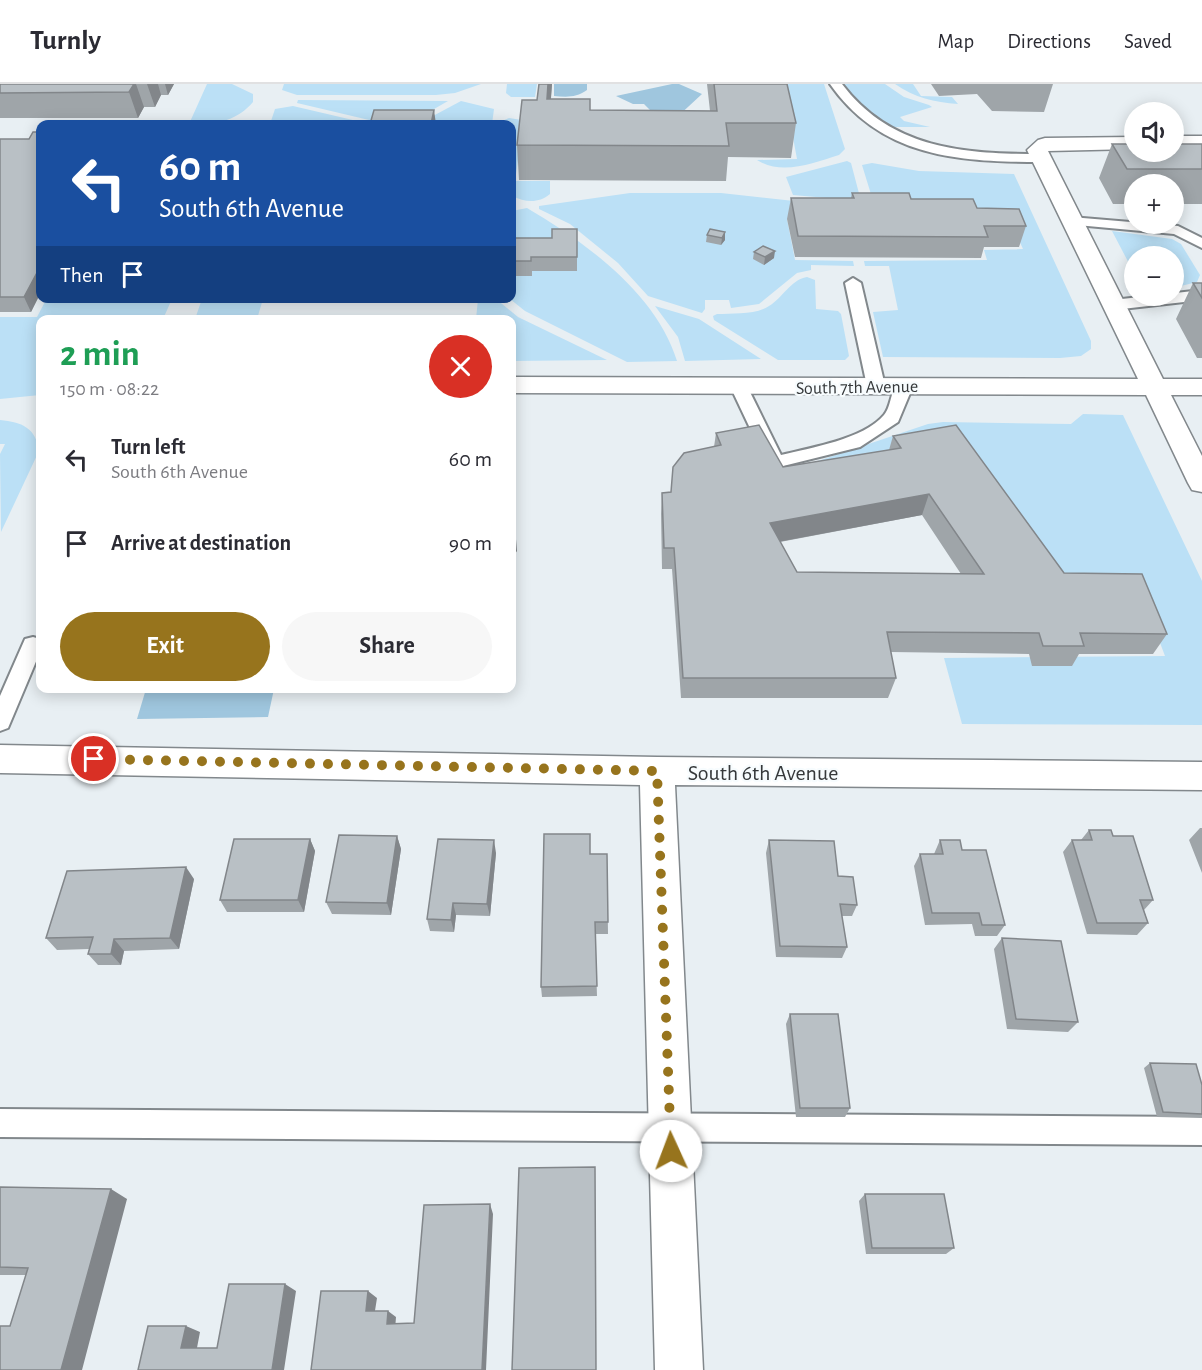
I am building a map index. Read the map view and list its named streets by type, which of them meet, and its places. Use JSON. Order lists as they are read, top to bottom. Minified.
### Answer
{"streets":{"street":["South 7th Avenue","South 6th Avenue"]},"page":{"header":"Turnly","nav":["Map","Directions","Saved"],"map_buttons":["+","−"],"turn":["60 m","South 6th Avenue"],"then":"Then","heading":["2 min","150 m · 08:22"],"list":[{"name":"Turn left","note":"South 6th Avenue","value":"60 m"},{"name":"Arrive at destination","value":"90 m"}],"buttons":["Exit","Share"]}}
